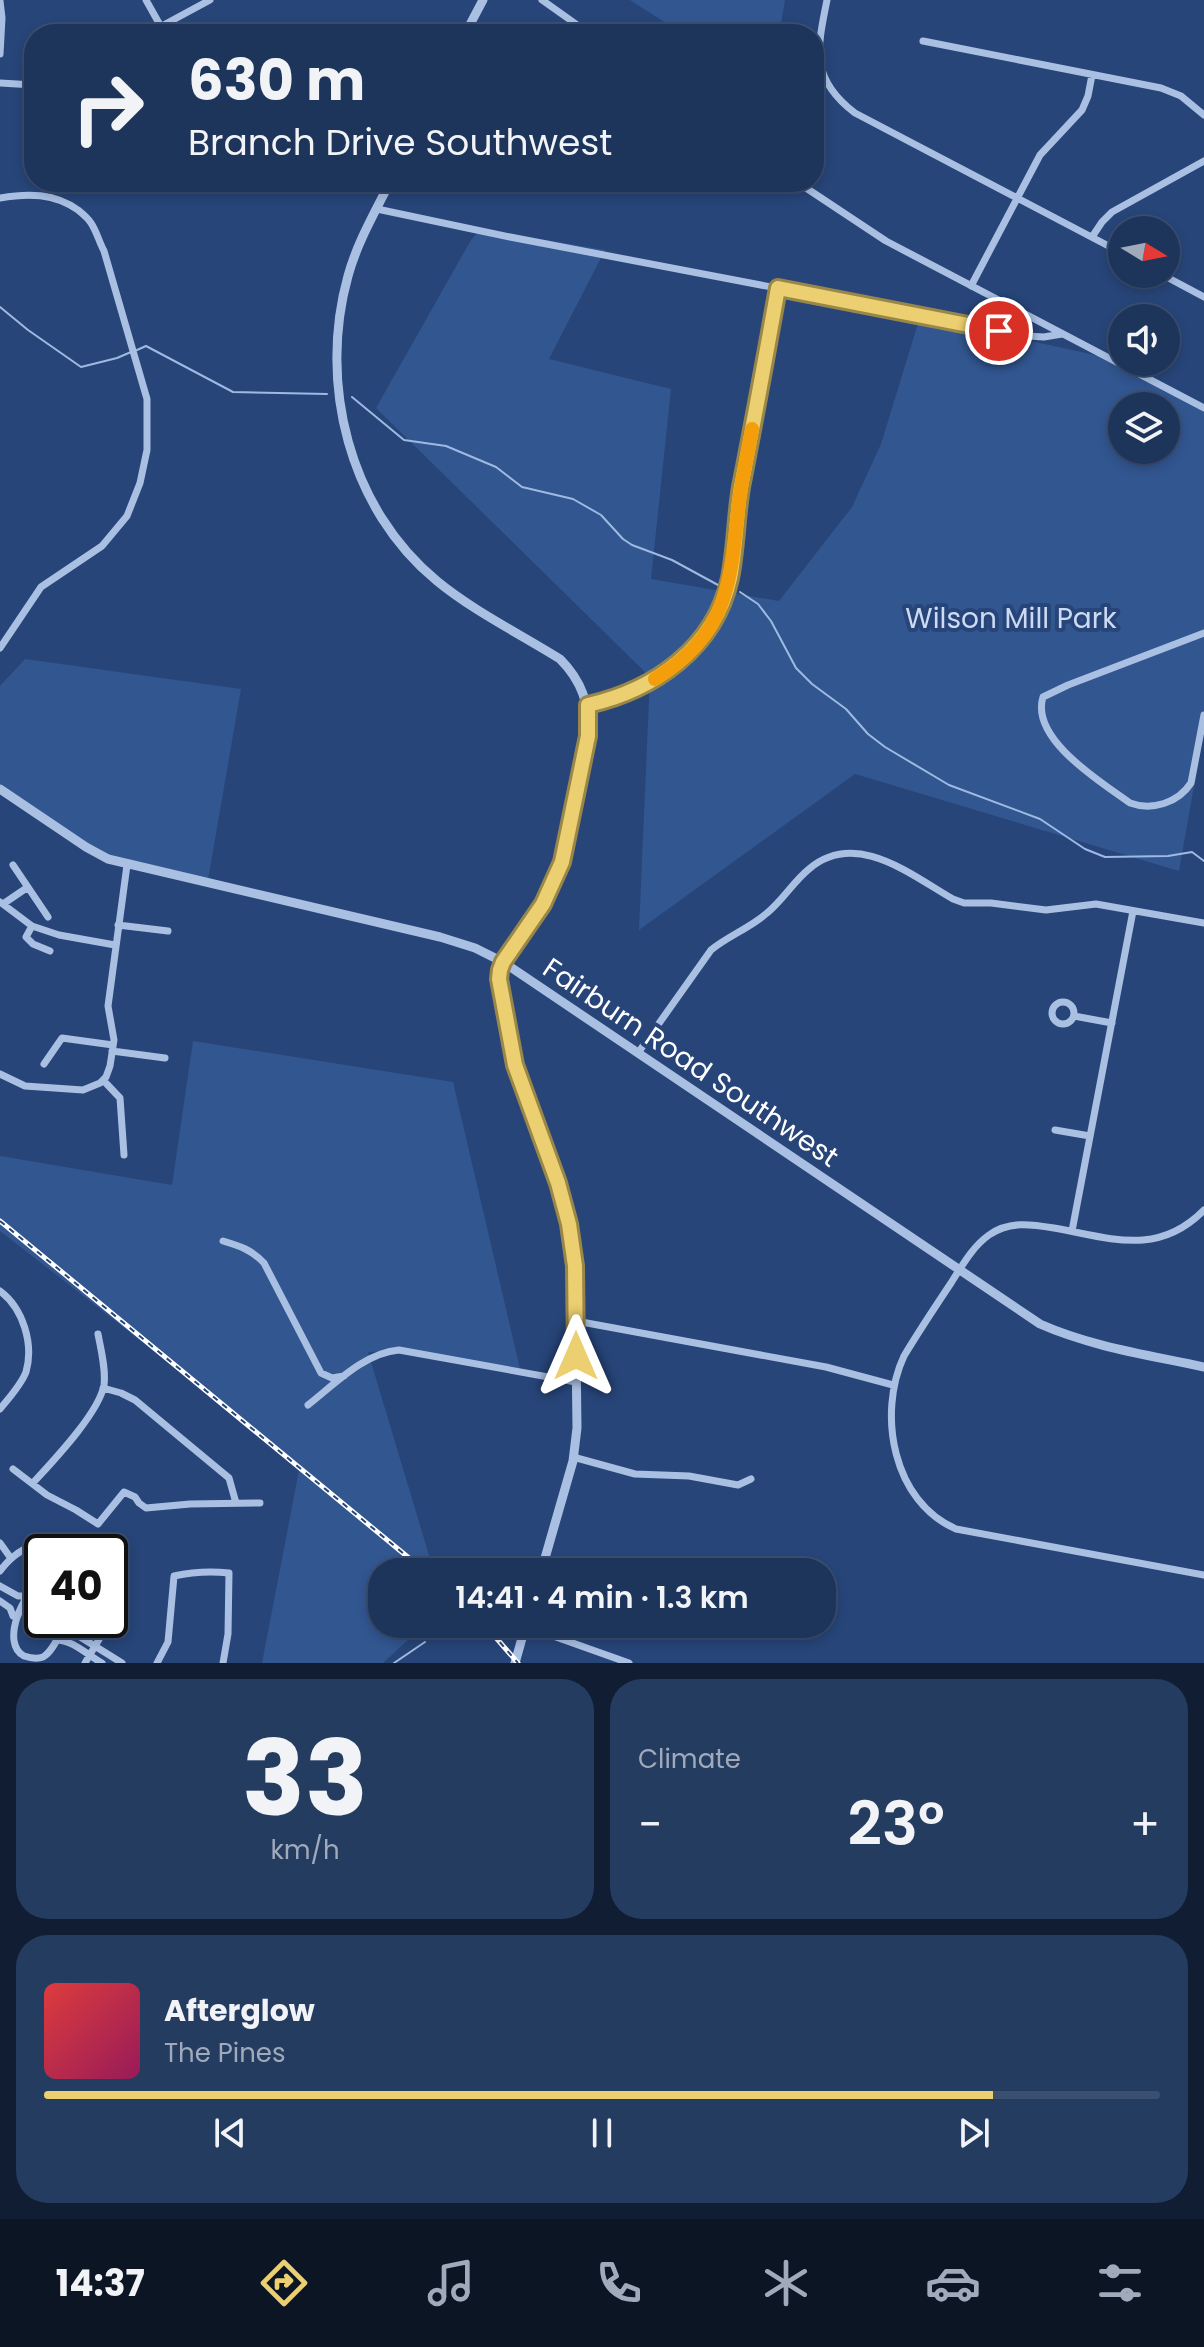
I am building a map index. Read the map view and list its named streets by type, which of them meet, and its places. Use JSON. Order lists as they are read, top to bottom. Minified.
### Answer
{"streets":{"street":["Fairburn Road Southwest"]},"parks":["Wilson Mill Park"],"north":"right","page":{"turn":["630 m","Branch Drive Southwest"],"limit":"40","trip":"14:41 · 4 min · 1.3 km","tile":[["33","km/h"],"Climate"],"heat":["−","23°","+"],"song":["Afterglow","The Pines"],"tabs":"14:37"}}
